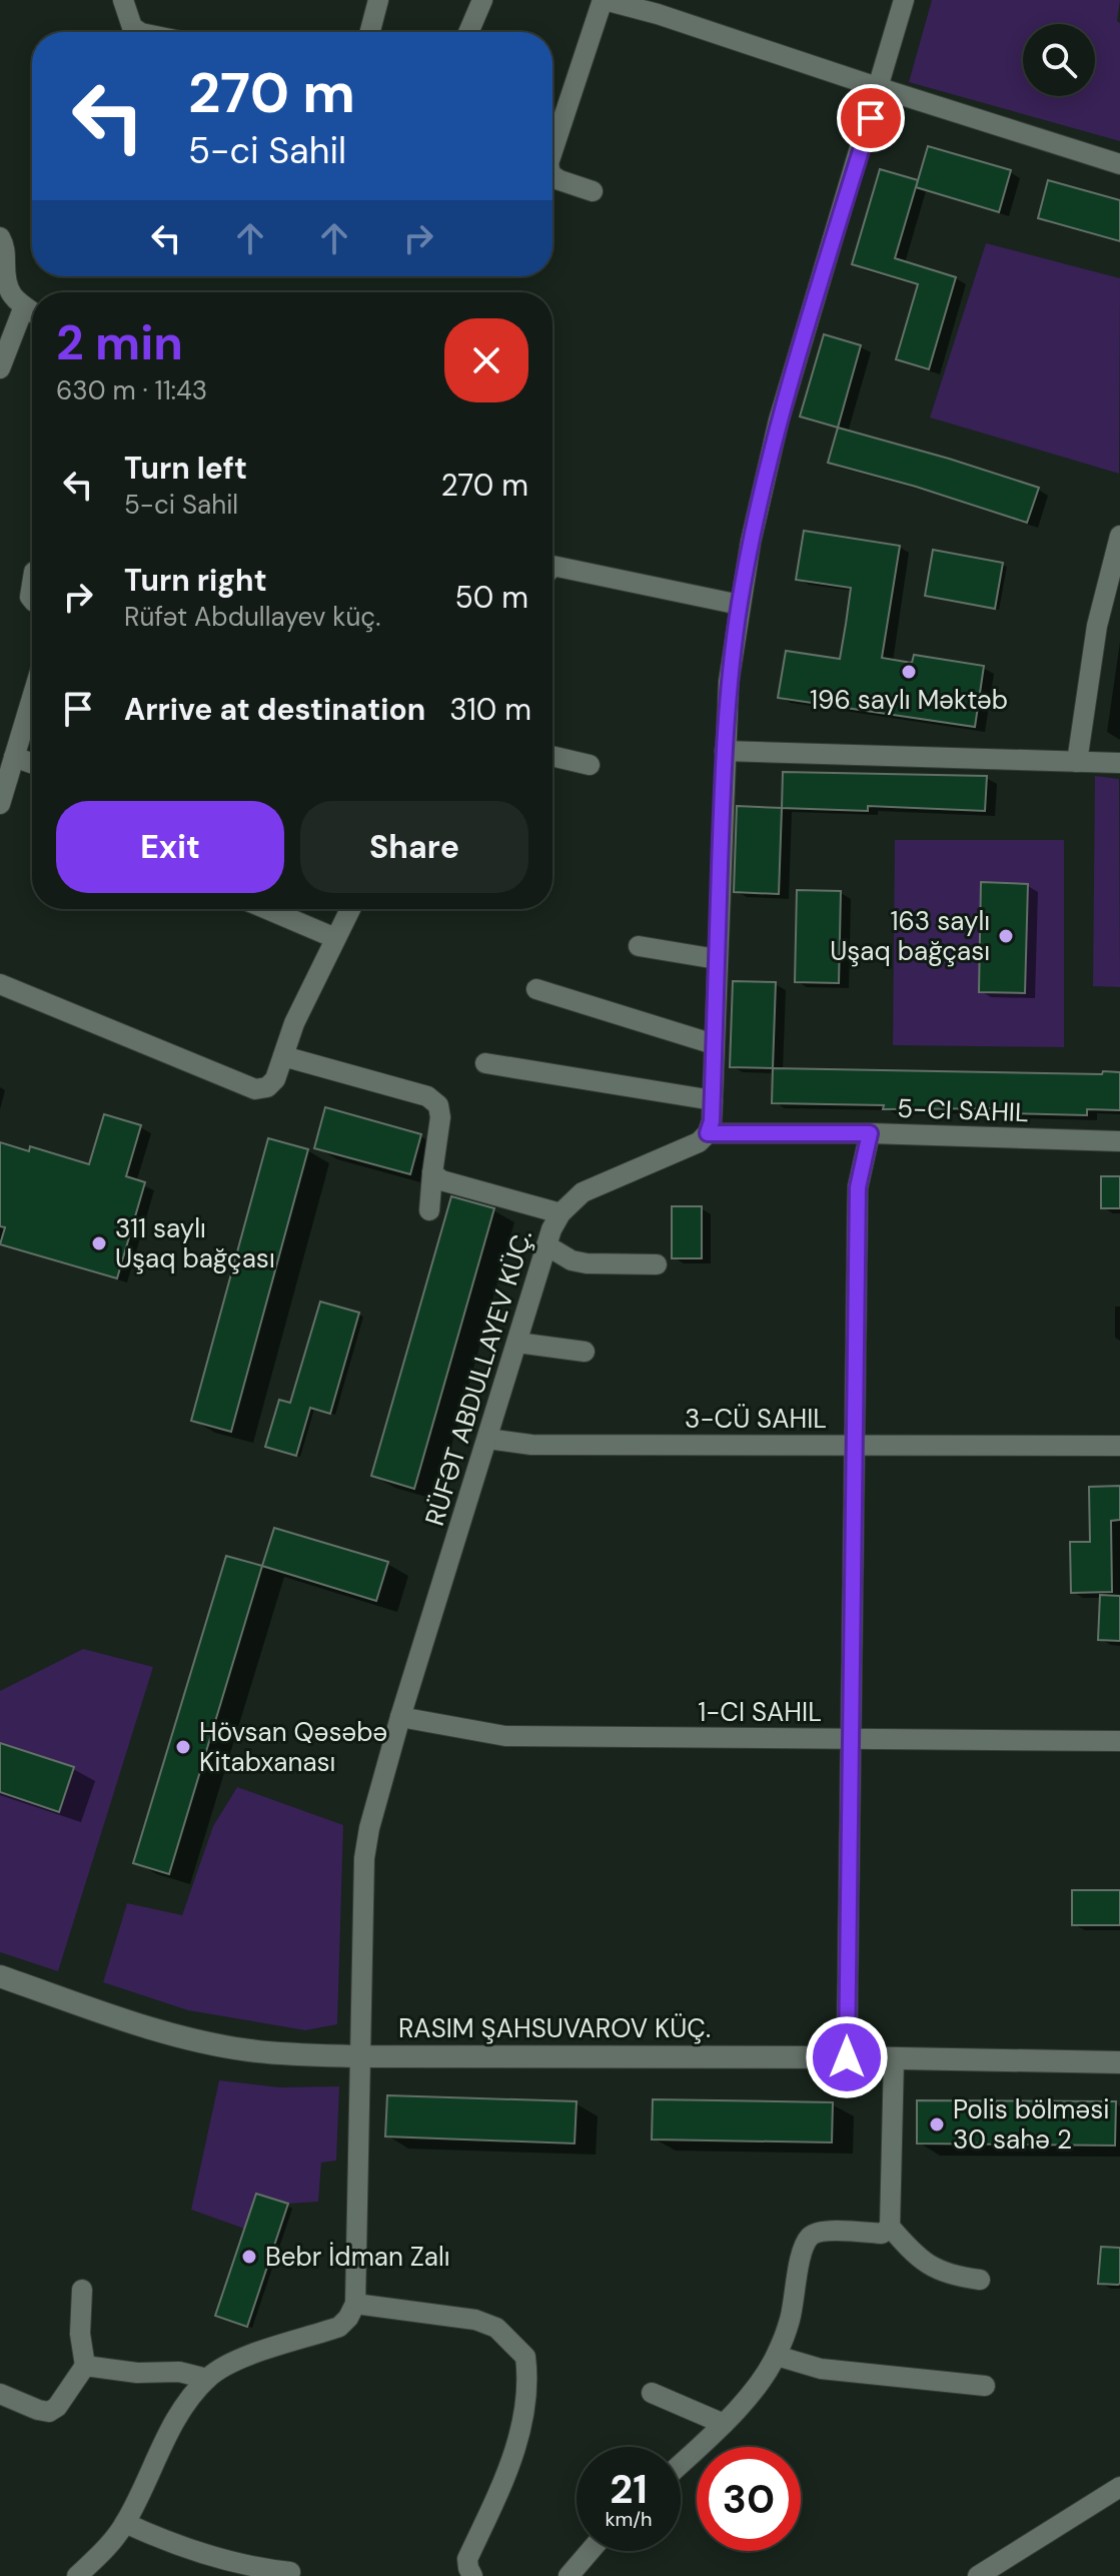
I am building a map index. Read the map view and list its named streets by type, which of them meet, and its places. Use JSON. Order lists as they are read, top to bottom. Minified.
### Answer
{"streets":{"street":["5-CI SAHIL","RÜFƏT ABDULLAYEV KÜÇ.","3-CÜ SAHIL","1-CI SAHIL","RASIM ŞAHSUVAROV KÜÇ."]},"crossings":[["5-CI SAHIL","RÜFƏT ABDULLAYEV KÜÇ."],["RÜFƏT ABDULLAYEV KÜÇ.","3-CÜ SAHIL"],["RÜFƏT ABDULLAYEV KÜÇ.","1-CI SAHIL"],["RÜFƏT ABDULLAYEV KÜÇ.","RASIM ŞAHSUVAROV KÜÇ."]],"places":["196 saylı Məktəb","163 saylı Uşaq bağçası","311 saylı Uşaq bağçası","Hövsan Qəsəbə Kitabxanası","Polis bölməsi 30 sahə 2","Bebr İdman Zalı"],"page":{"turn":["270 m","5-ci Sahil"],"heading":["2 min","630 m · 11:43"],"list":[{"name":"Turn left","note":"5-ci Sahil","value":"270 m"},{"name":"Turn right","note":"Rüfət Abdullayev küç.","value":"50 m"},{"name":"Arrive at destination","value":"310 m"}],"buttons":["Exit","Share"],"speed":"21 km/h","limit":"30"}}
